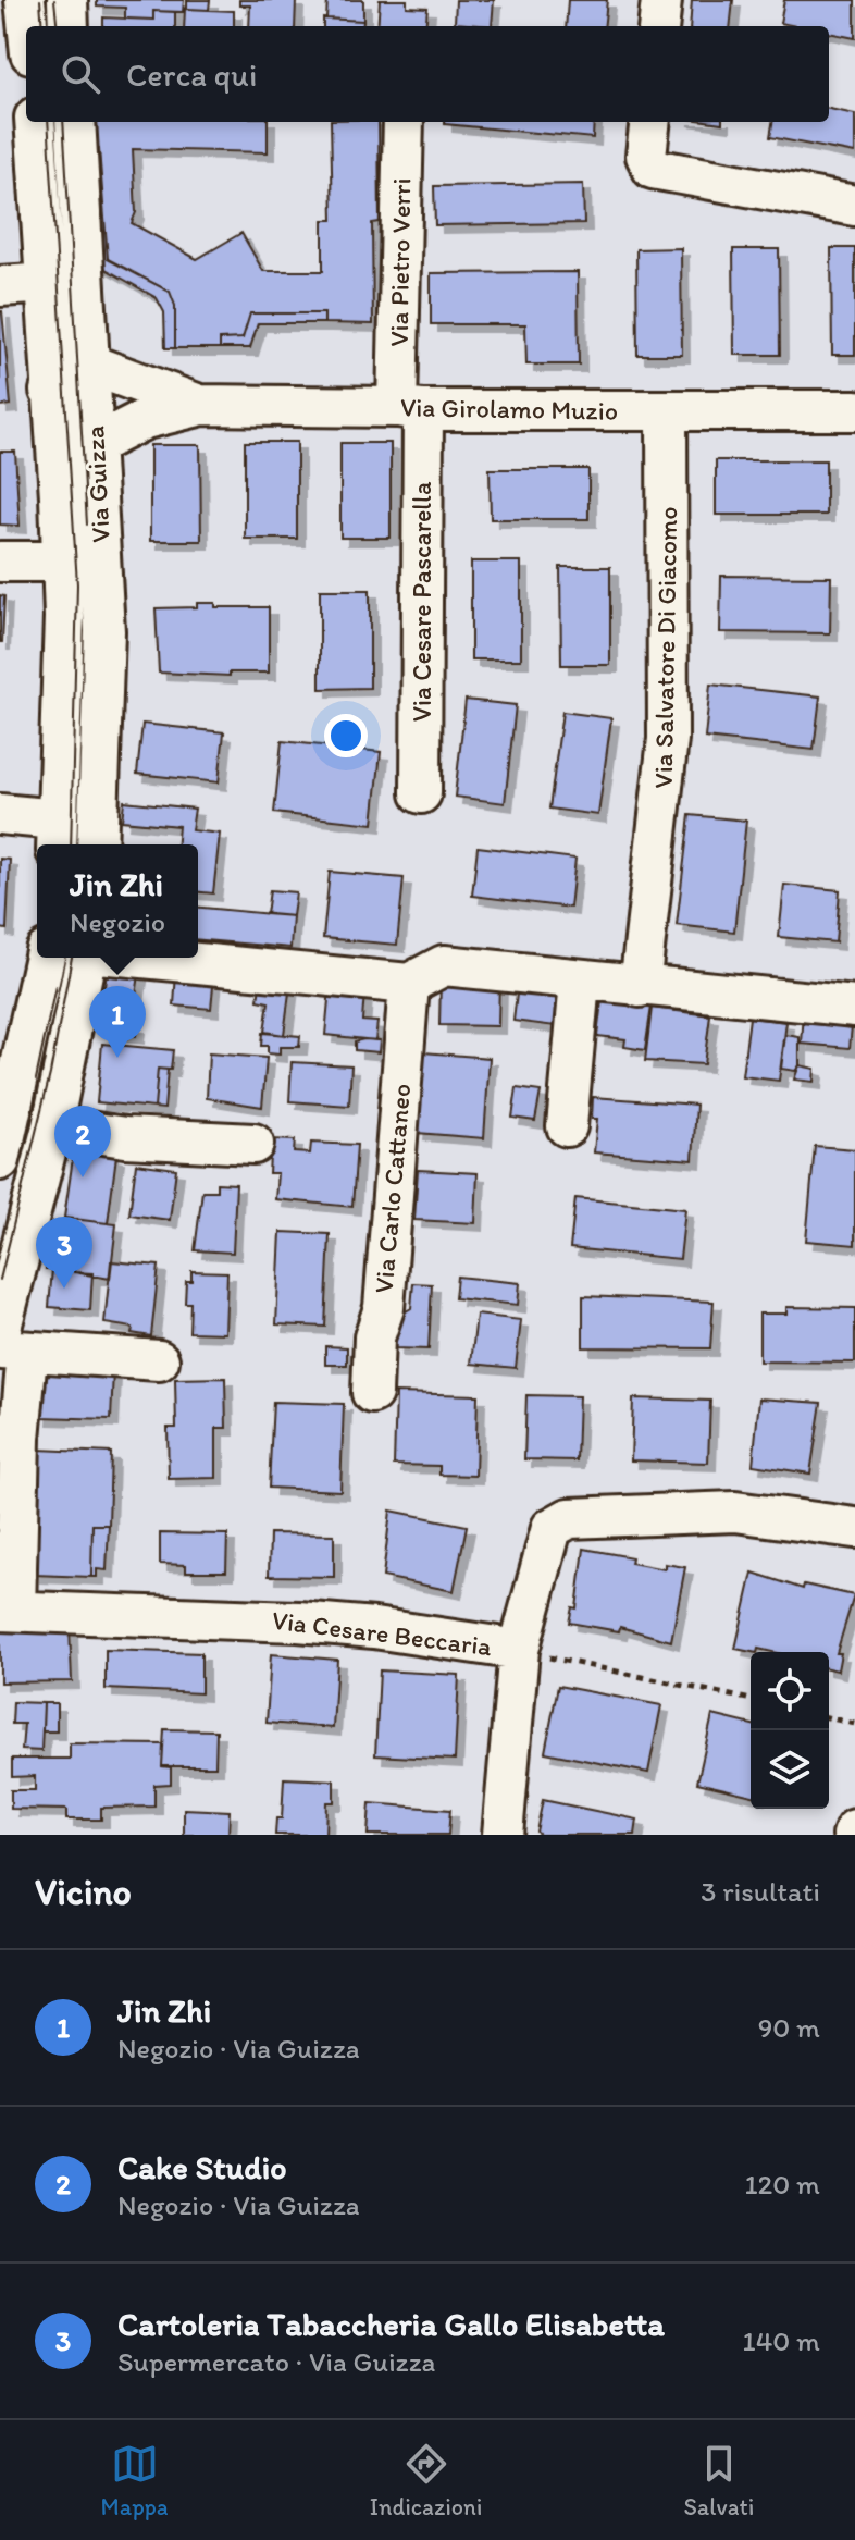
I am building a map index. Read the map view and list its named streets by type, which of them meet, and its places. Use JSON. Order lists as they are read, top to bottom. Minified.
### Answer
{"streets":{"street":["Via Pietro Verri","Via Girolamo Muzio","Via Guizza","Via Cesare Pascarella","Via Salvatore Di Giacomo","Via Carlo Cattaneo","Via Cesare Beccaria"]},"crossings":[["Via Pietro Verri","Via Girolamo Muzio"],["Via Pietro Verri","Via Cesare Pascarella"],["Via Girolamo Muzio","Via Cesare Pascarella"],["Via Girolamo Muzio","Via Salvatore Di Giacomo"]],"page":{"search":"Cerca qui","popup":["Jin Zhi","Negozio"],"pins":["1","2","3"],"heading":["Vicino","3 risultati"],"list":[{"mark":"1","name":"Jin Zhi","note":"Negozio · Via Guizza","value":"90 m"},{"mark":"2","name":"Cake Studio","note":"Negozio · Via Guizza","value":"120 m"},{"mark":"3","name":"Cartoleria Tabaccheria Gallo Elisabetta","note":"Supermercato · Via Guizza","value":"140 m"}],"nav":["Mappa","Indicazioni","Salvati"]}}
